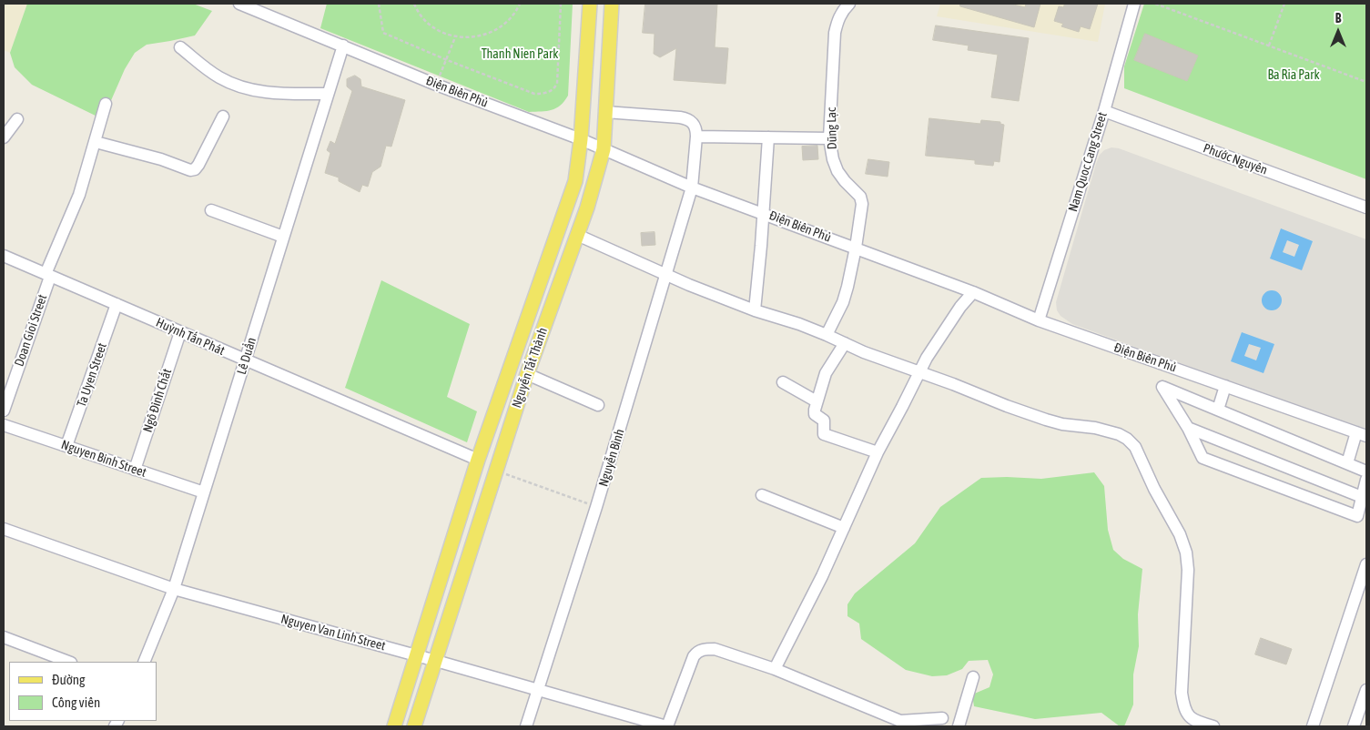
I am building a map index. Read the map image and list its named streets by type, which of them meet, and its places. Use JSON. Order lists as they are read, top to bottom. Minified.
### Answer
{"streets":{"main road":["Nguyễn Tất Thành"],"street":["Điện Biên Phủ","Dũng Lạc","Phước Nguyên","Nam Quoc Cang Street","Doan Gioi Street","Huỳnh Tấn Phát","Lê Duẩn","Ta Uyen Street","Ngô Đình Chất","Nguyễn Bình","Nguyen Binh Street","Nguyen Van Linh Street"]},"crossings":[["Điện Biên Phủ","Dũng Lạc"],["Điện Biên Phủ","Nam Quoc Cang Street"],["Điện Biên Phủ","Lê Duẩn"],["Điện Biên Phủ","Nguyễn Tất Thành"],["Điện Biên Phủ","Nguyễn Bình"],["Phước Nguyên","Nam Quoc Cang Street"],["Doan Gioi Street","Huỳnh Tấn Phát"],["Huỳnh Tấn Phát","Lê Duẩn"],["Huỳnh Tấn Phát","Nguyễn Tất Thành"],["Huỳnh Tấn Phát","Ta Uyen Street"],["Huỳnh Tấn Phát","Ngô Đình Chất"],["Lê Duẩn","Nguyen Binh Street"],["Lê Duẩn","Nguyen Van Linh Street"],["Nguyễn Tất Thành","Nguyen Van Linh Street"],["Ta Uyen Street","Nguyen Binh Street"],["Ngô Đình Chất","Nguyen Binh Street"],["Nguyễn Bình","Nguyen Van Linh Street"]],"parks":["Thanh Nien Park","Ba Ria Park"],"legend":["Đường","Công viên"],"north":"top"}
